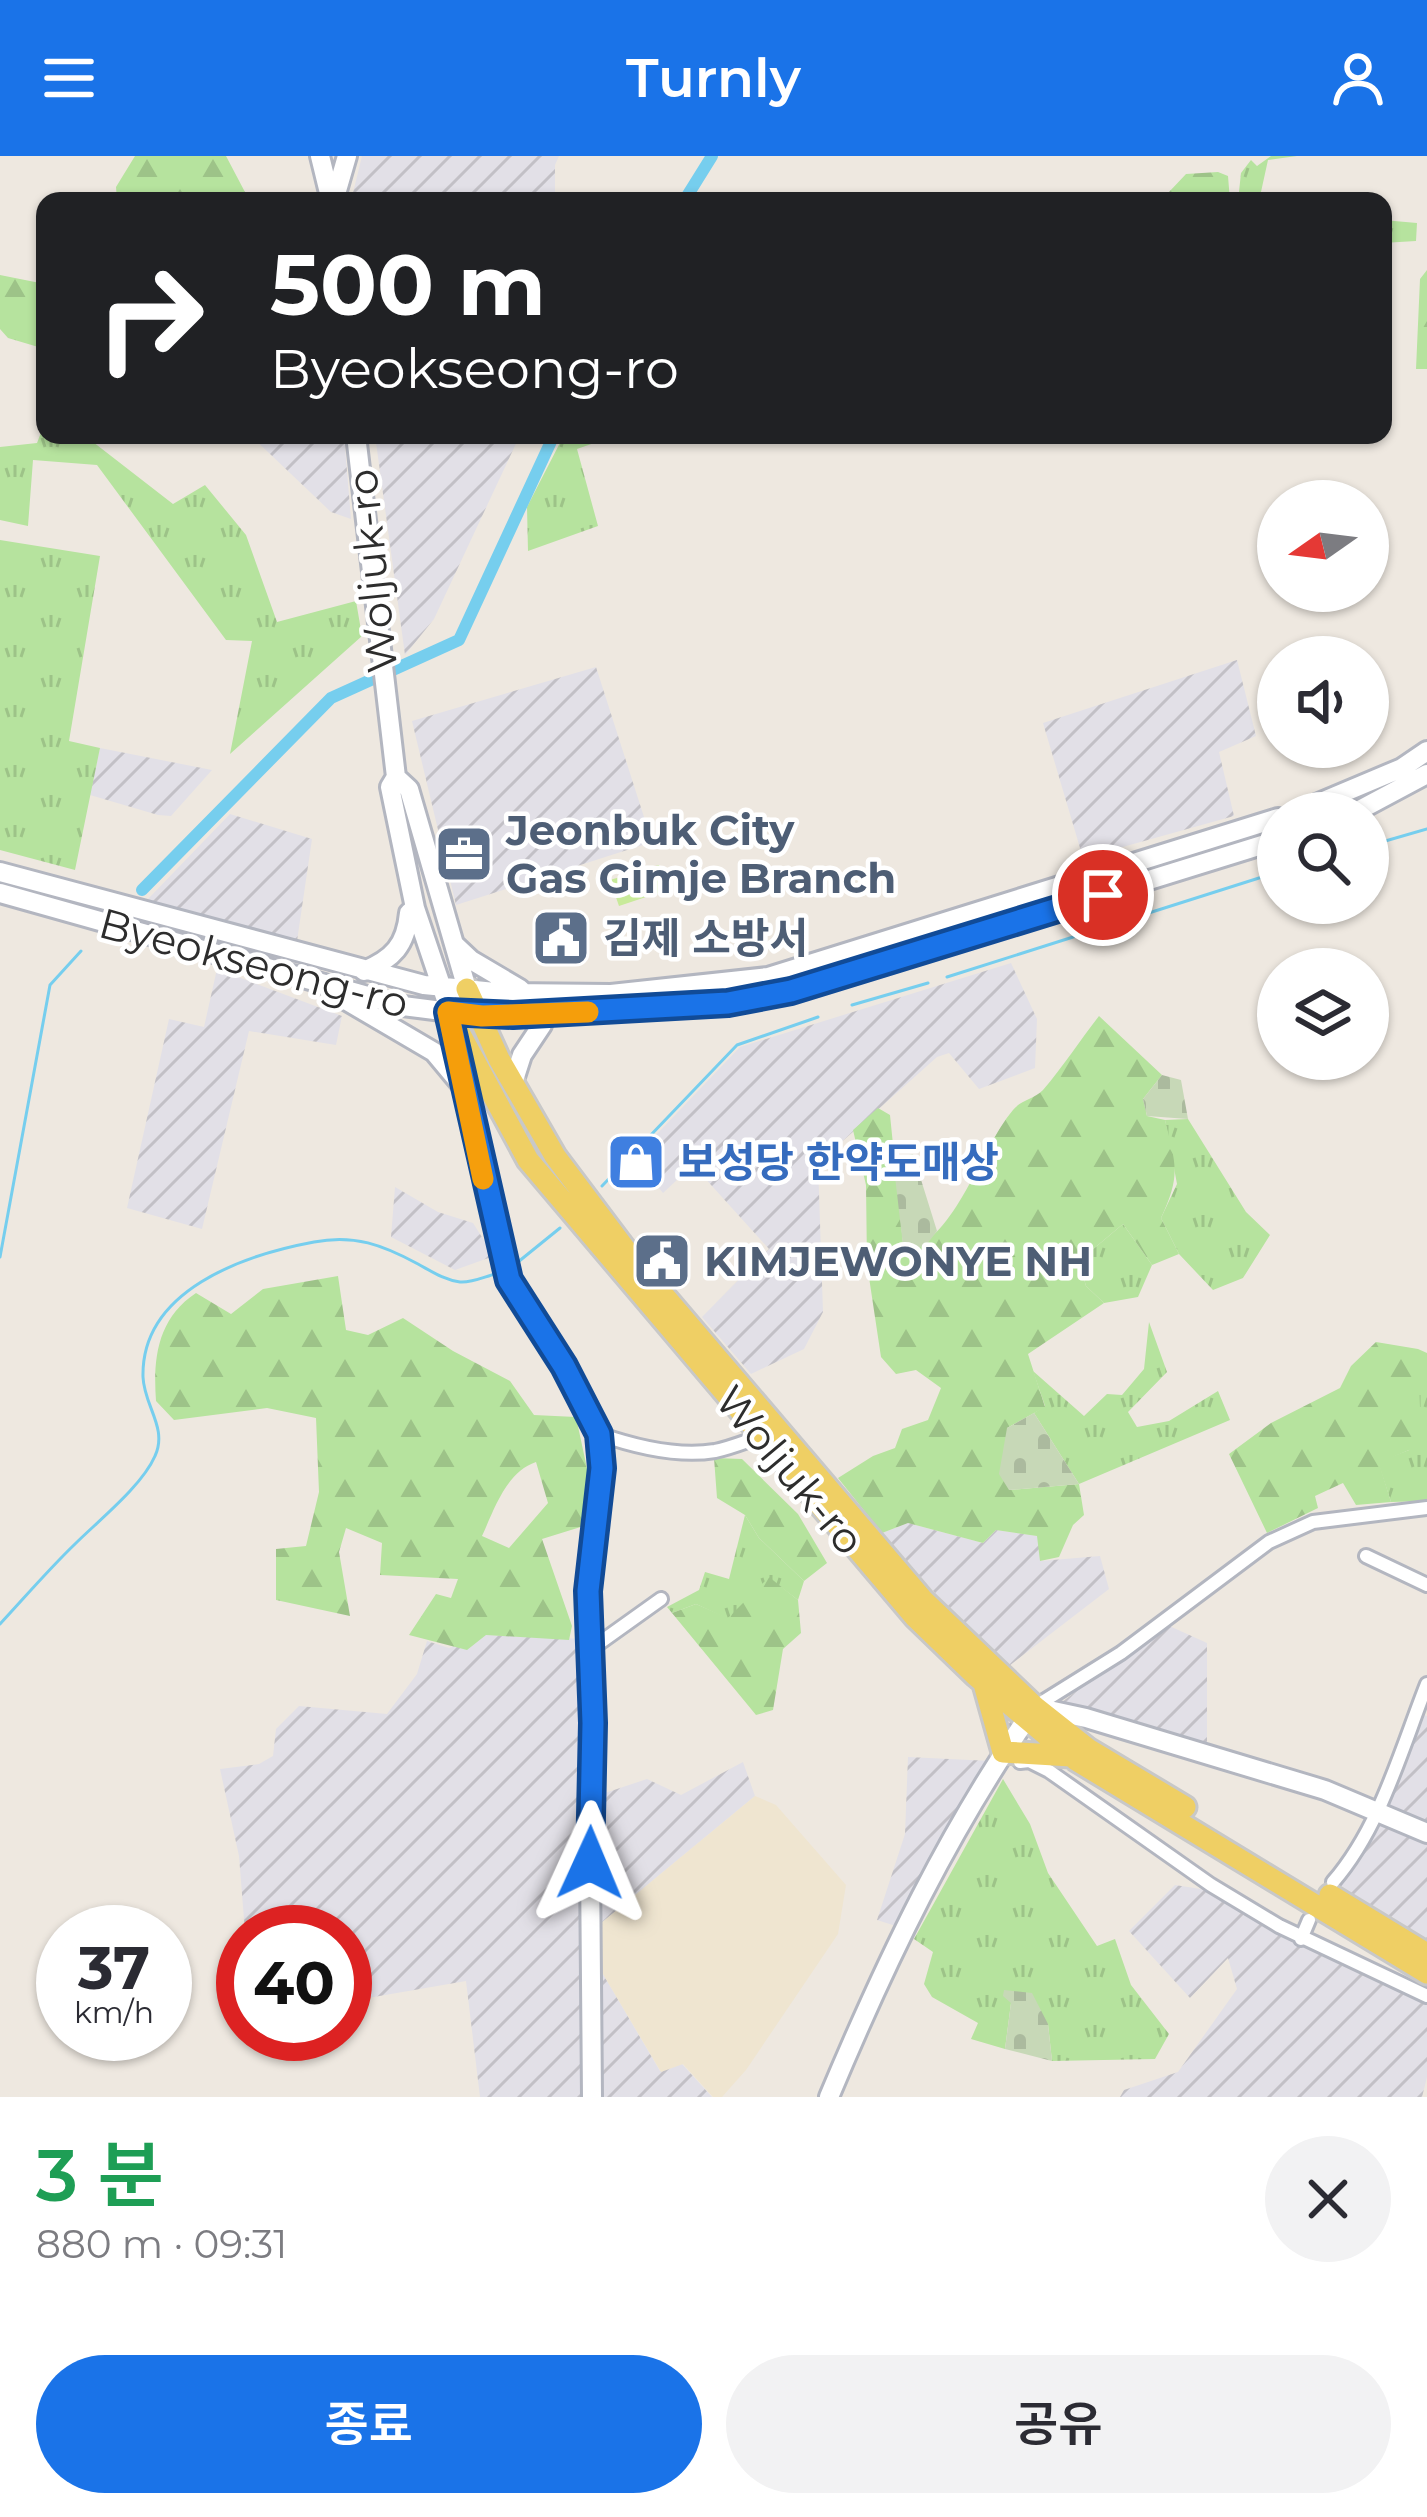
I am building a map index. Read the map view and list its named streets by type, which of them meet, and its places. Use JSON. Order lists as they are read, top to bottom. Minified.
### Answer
{"streets":{"main road":["Woljuk-ro","Byeokseong-ro"]},"crossings":[["Woljuk-ro","Byeokseong-ro"]],"places":{"office":["Jeonbuk City Gas Gimje Branch"],"public building":["김제 소방서","KIMJEWONYE NH"],"shop":["보성당 한약도매상"]},"north":"left","page":{"header":"Turnly","turn":["500 m","Byeokseong-ro"],"speed":"37 km/h","limit":"40","heading":["3 분","880 m · 09:31"],"buttons":["종료","공유"]}}
